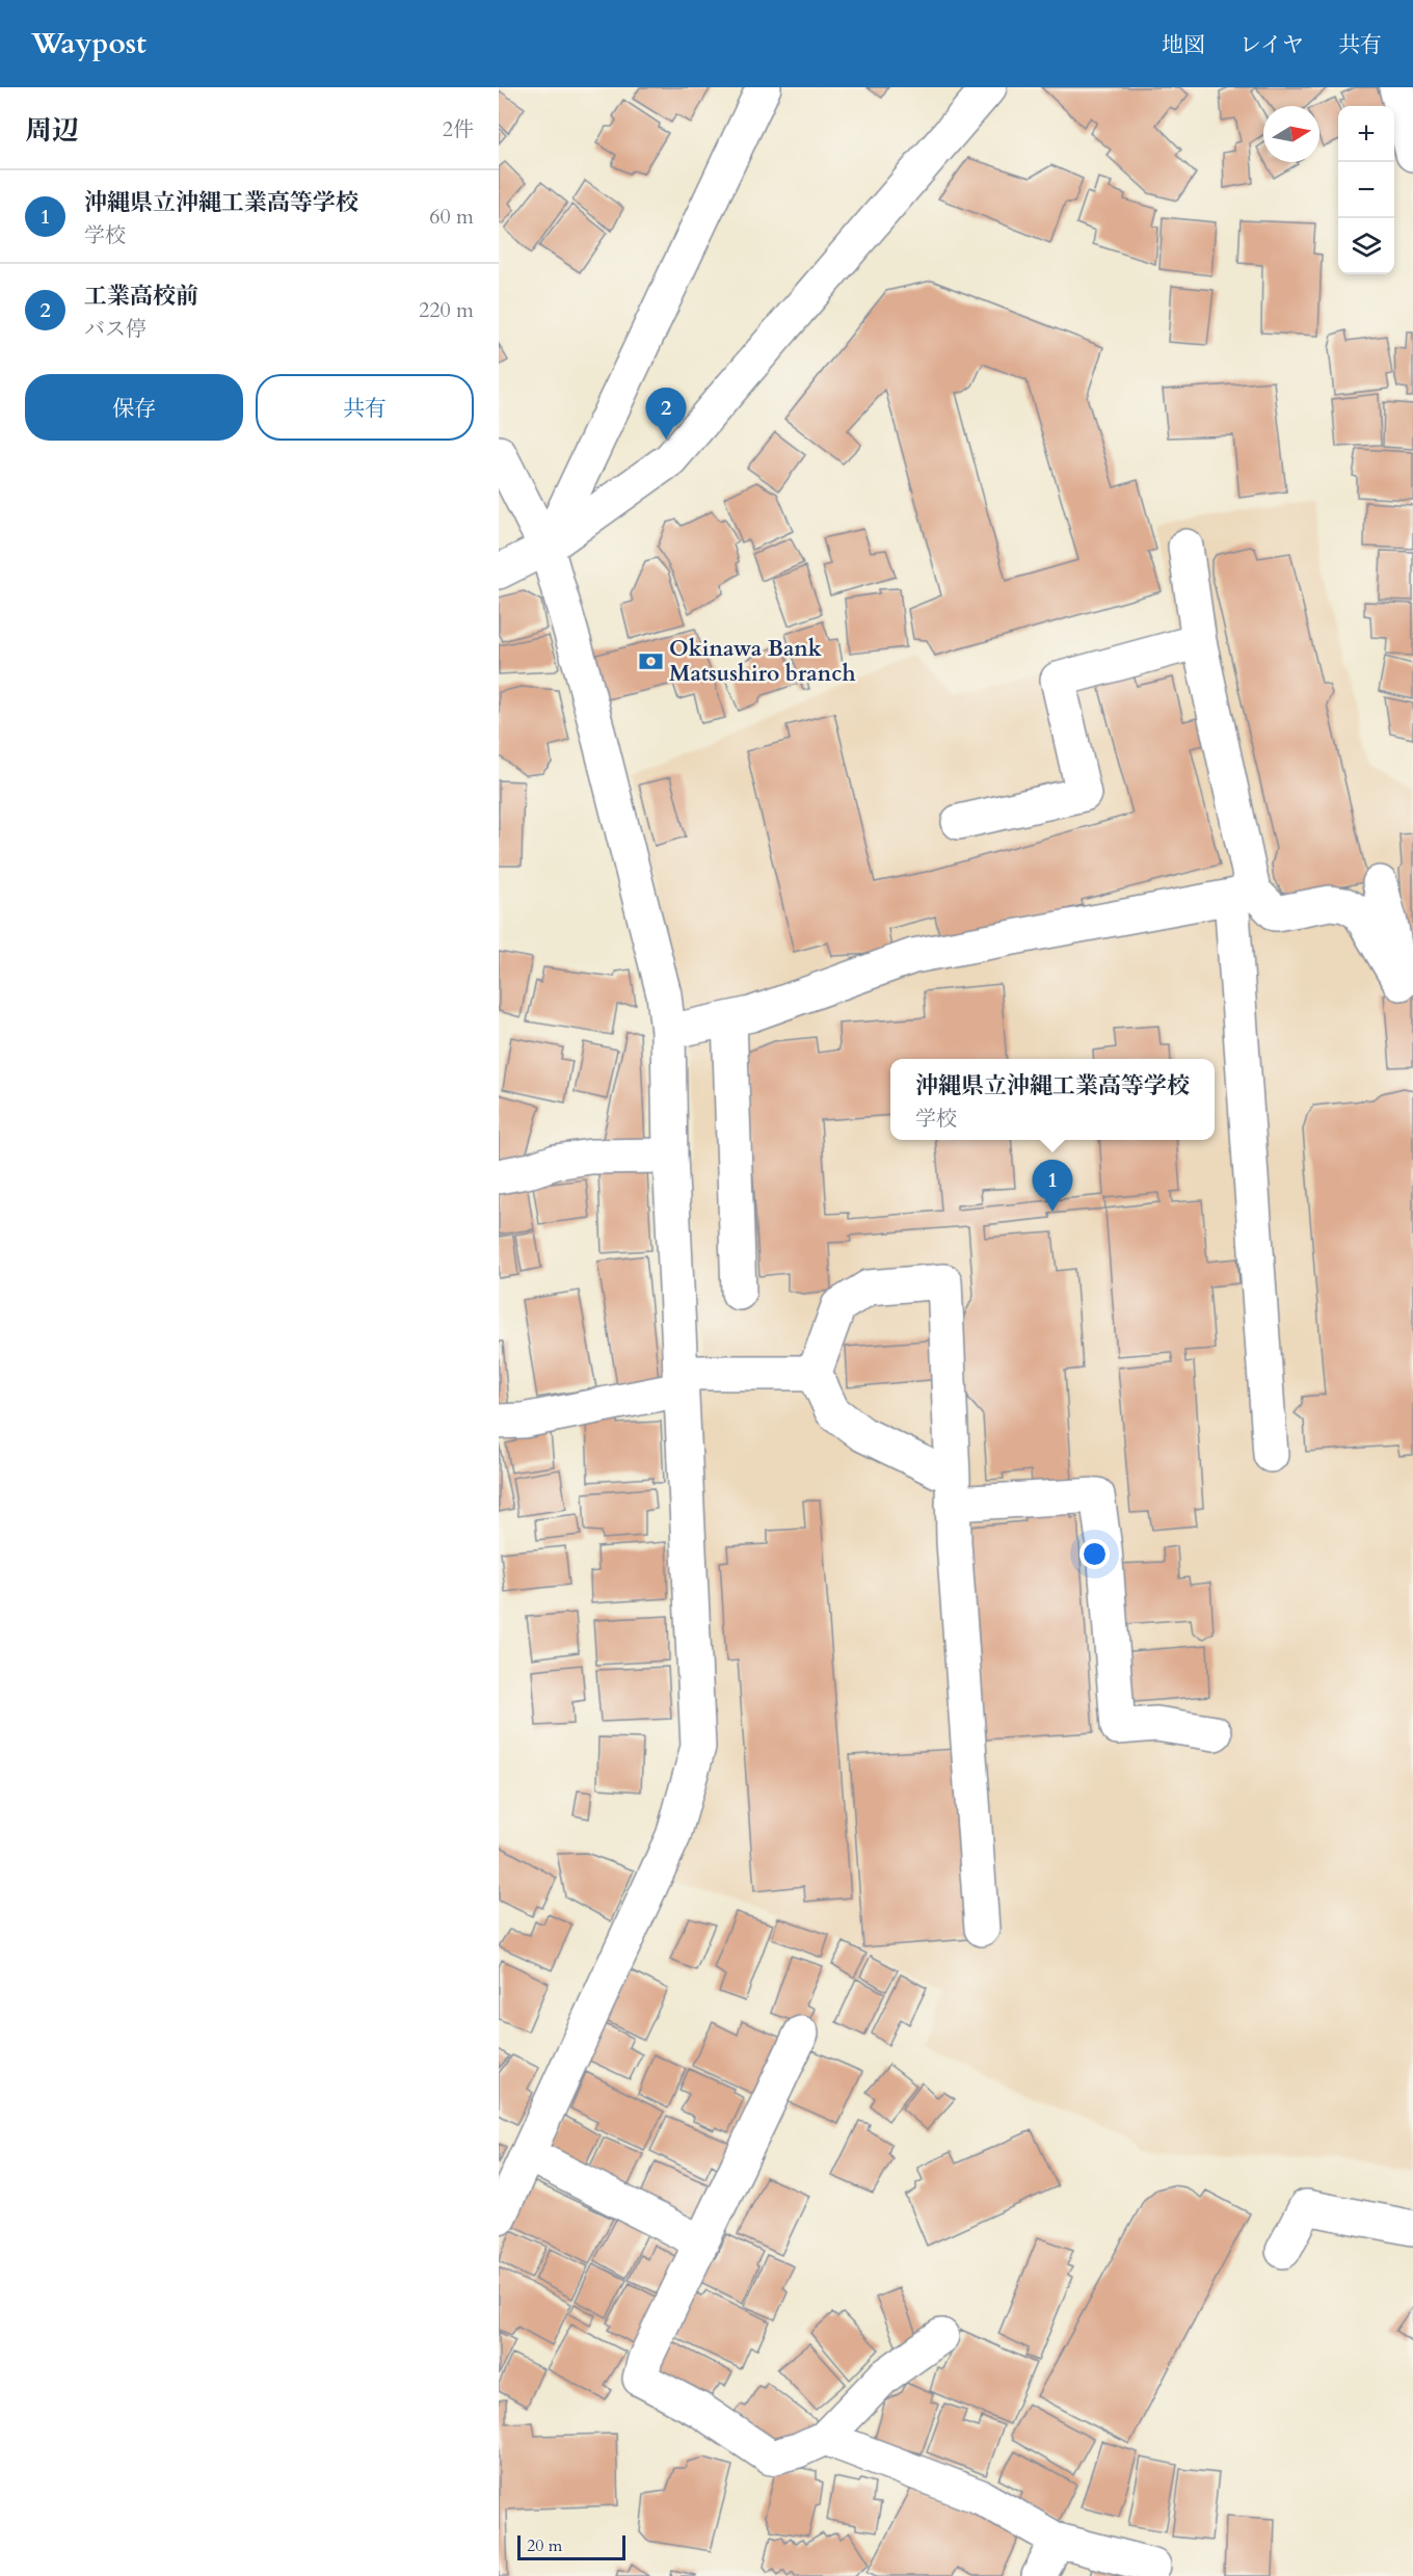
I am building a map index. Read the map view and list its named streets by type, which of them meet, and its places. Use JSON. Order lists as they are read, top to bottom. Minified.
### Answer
{"places":{"bank":["Okinawa Bank Matsushiro branch"]},"scale_bar":"20 m","north":"right","page":{"header":"Waypost","nav":["地図","レイヤ","共有"],"heading":["周辺","2件"],"map_buttons":["+","−"],"list":[{"mark":"1","name":"沖縄県立沖縄工業高等学校","note":"学校","value":"60 m"},{"mark":"2","name":"工業高校前","note":"バス停","value":"220 m"}],"buttons":["保存","共有"],"pins":["2","1"],"popup":["沖縄県立沖縄工業高等学校","学校"],"scale":"20 m"}}
